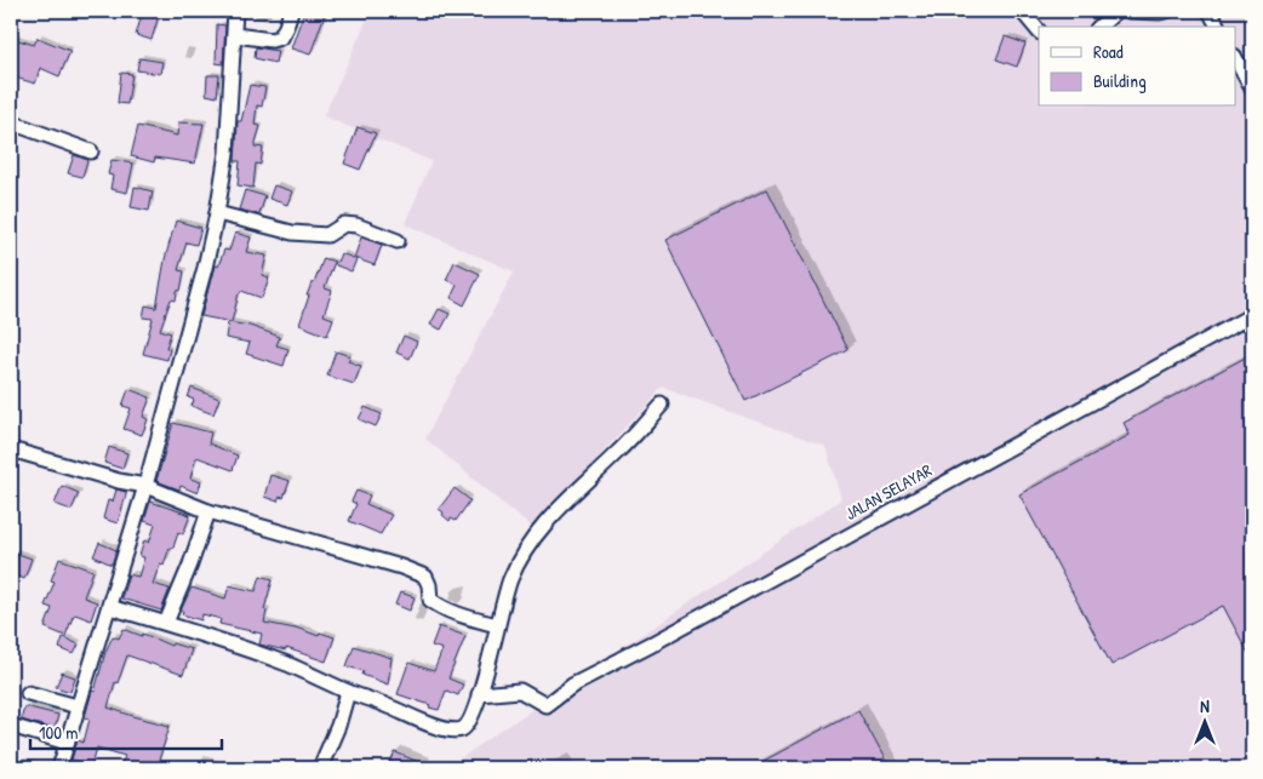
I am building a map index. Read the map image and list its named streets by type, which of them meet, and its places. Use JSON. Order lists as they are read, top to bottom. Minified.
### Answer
{"streets":{"street":["JALAN SELAYAR"]},"legend":["Road","Building"],"scale_bar":"100 m","north":"top"}
